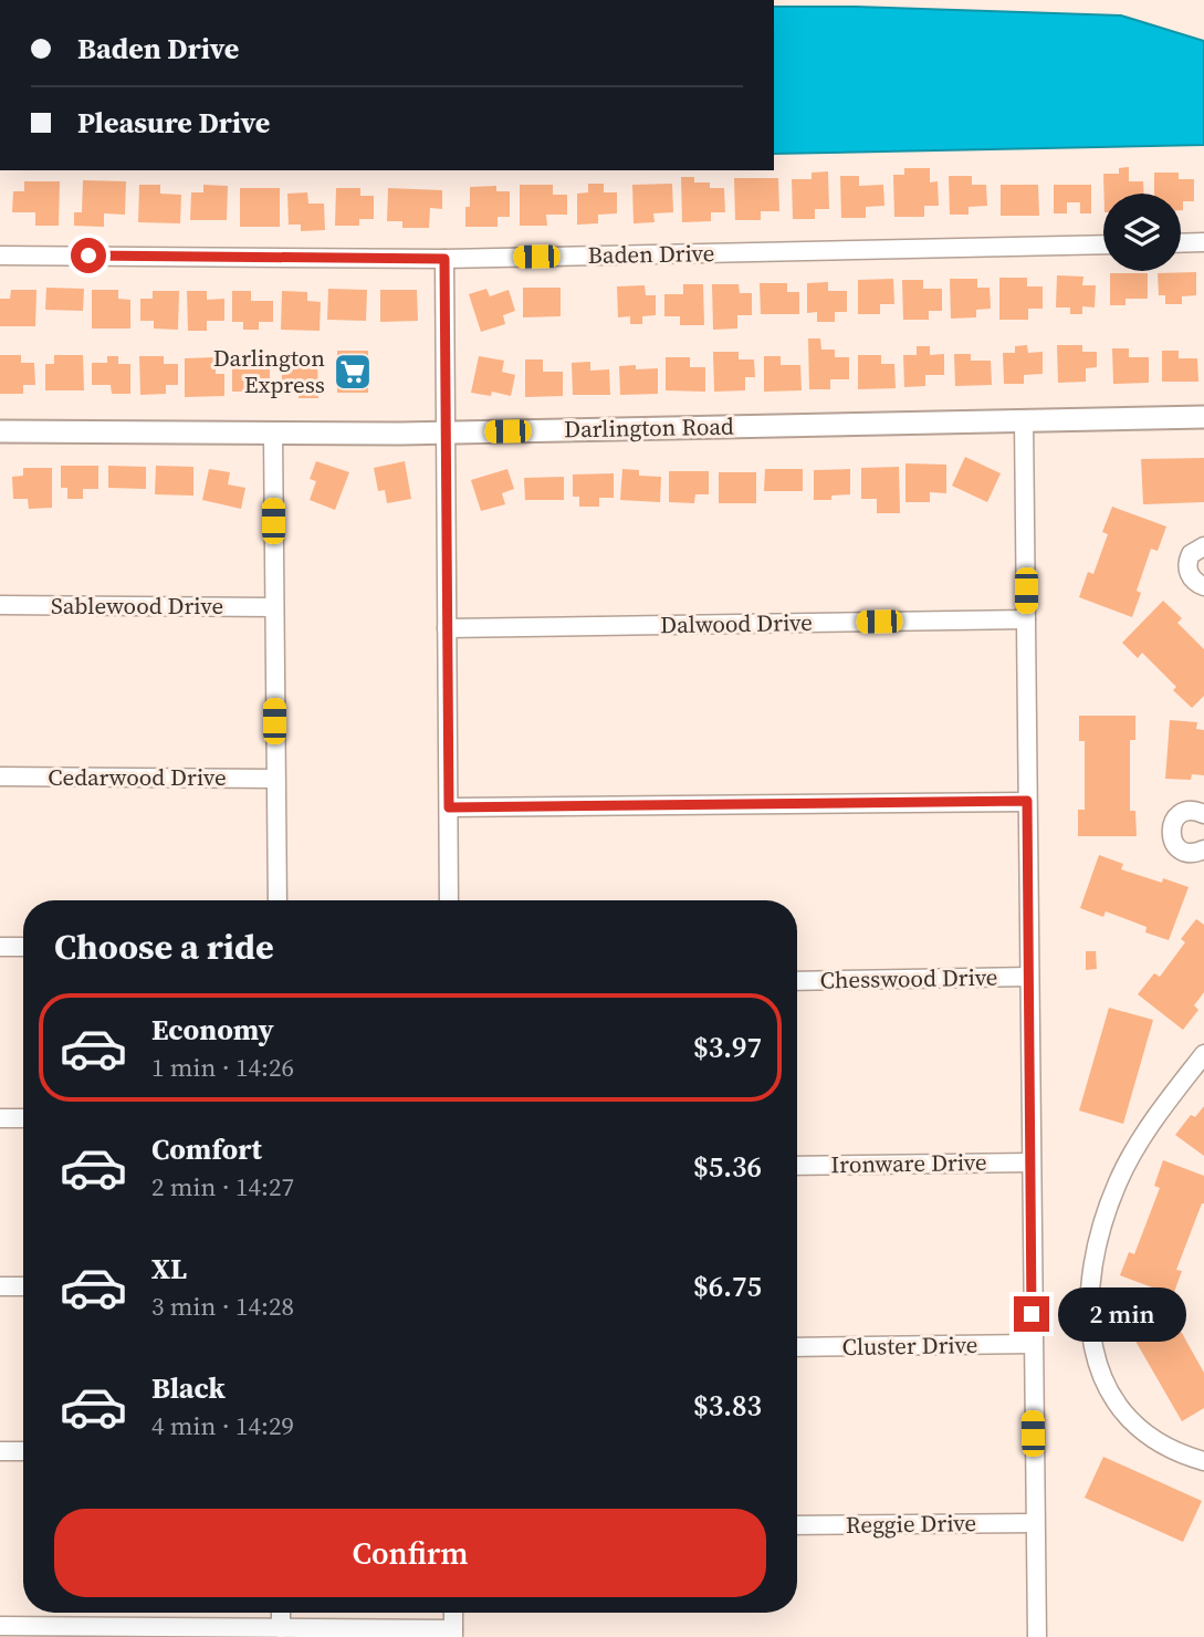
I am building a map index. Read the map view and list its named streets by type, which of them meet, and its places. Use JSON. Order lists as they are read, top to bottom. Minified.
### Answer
{"streets":{"street":["Baden Drive","Darlington Road","Sablewood Drive","Dalwood Drive","Cedarwood Drive","Chesswood Drive","Ironware Drive","Cluster Drive","Reggie Drive"]},"places":{"supermarket":["Darlington Express"]},"page":{"banner":["Baden Drive","Pleasure Drive"],"heading":"Choose a ride","list":[{"name":"Economy","note":"1 min · 14:26","value":"$3.97"},{"name":"Comfort","note":"2 min · 14:27","value":"$5.36"},{"name":"XL","note":"3 min · 14:28","value":"$6.75"},{"name":"Black","note":"4 min · 14:29","value":"$3.83"}],"bubble":"2 min","buttons":"Confirm"}}
